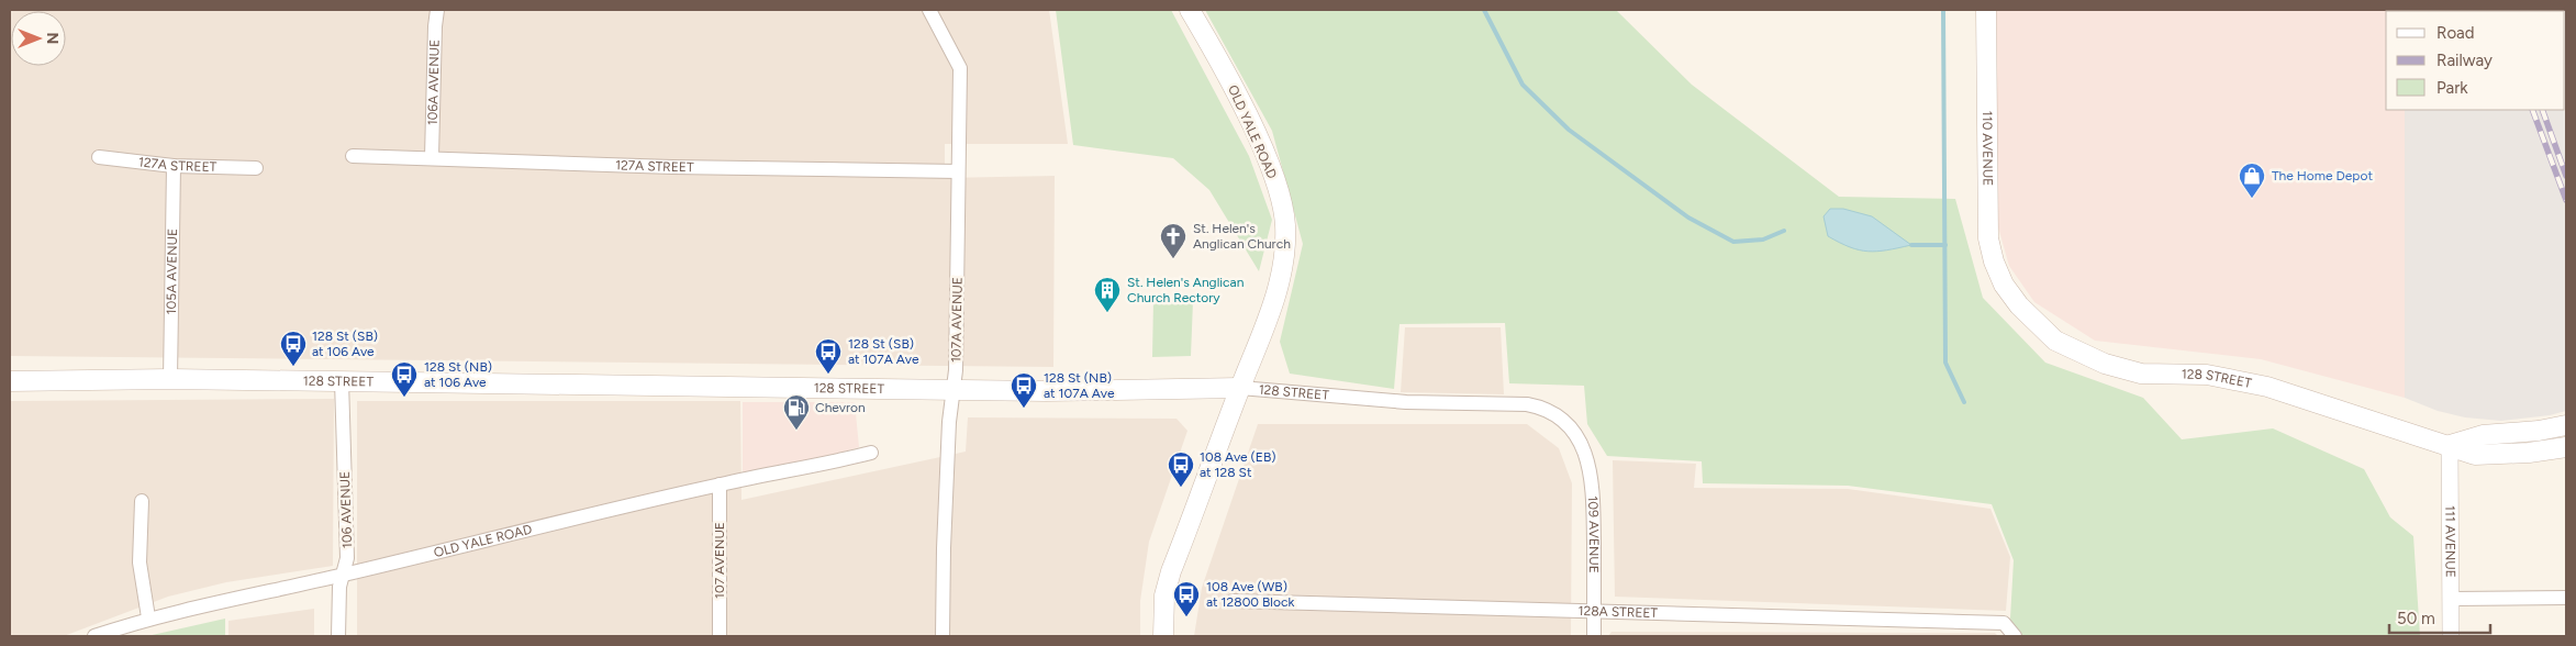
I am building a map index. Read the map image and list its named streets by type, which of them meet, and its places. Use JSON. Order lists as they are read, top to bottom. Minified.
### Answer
{"streets":{"main road":["OLD YALE ROAD","110 AVENUE","128 STREET"],"street":["106A AVENUE","127A STREET","105A AVENUE","107A AVENUE","106 AVENUE","109 AVENUE","111 AVENUE","107 AVENUE","128A STREET"]},"crossings":[["106A AVENUE","127A STREET"],["OLD YALE ROAD","128 STREET"],["OLD YALE ROAD","106 AVENUE"],["OLD YALE ROAD","107 AVENUE"],["110 AVENUE","128 STREET"],["127A STREET","105A AVENUE"],["127A STREET","107A AVENUE"],["105A AVENUE","128 STREET"],["107A AVENUE","128 STREET"],["128 STREET","106 AVENUE"],["128 STREET","109 AVENUE"],["128 STREET","111 AVENUE"],["109 AVENUE","128A STREET"]],"places":{"shop":["The Home Depot"],"church":["St. Helen's Anglican Church"],"building":["St. Helen's Anglican Church Rectory"],"bus stop":["128 St (SB) at 106 Ave","128 St (SB) at 107A Ave","128 St (NB) at 106 Ave","128 St (NB) at 107A Ave","108 Ave (EB) at 128 St","108 Ave (WB) at 12800 Block"],"fuel station":["Chevron"]},"legend":["Road","Railway","Park"],"scale_bar":"50 m","north":"right"}
